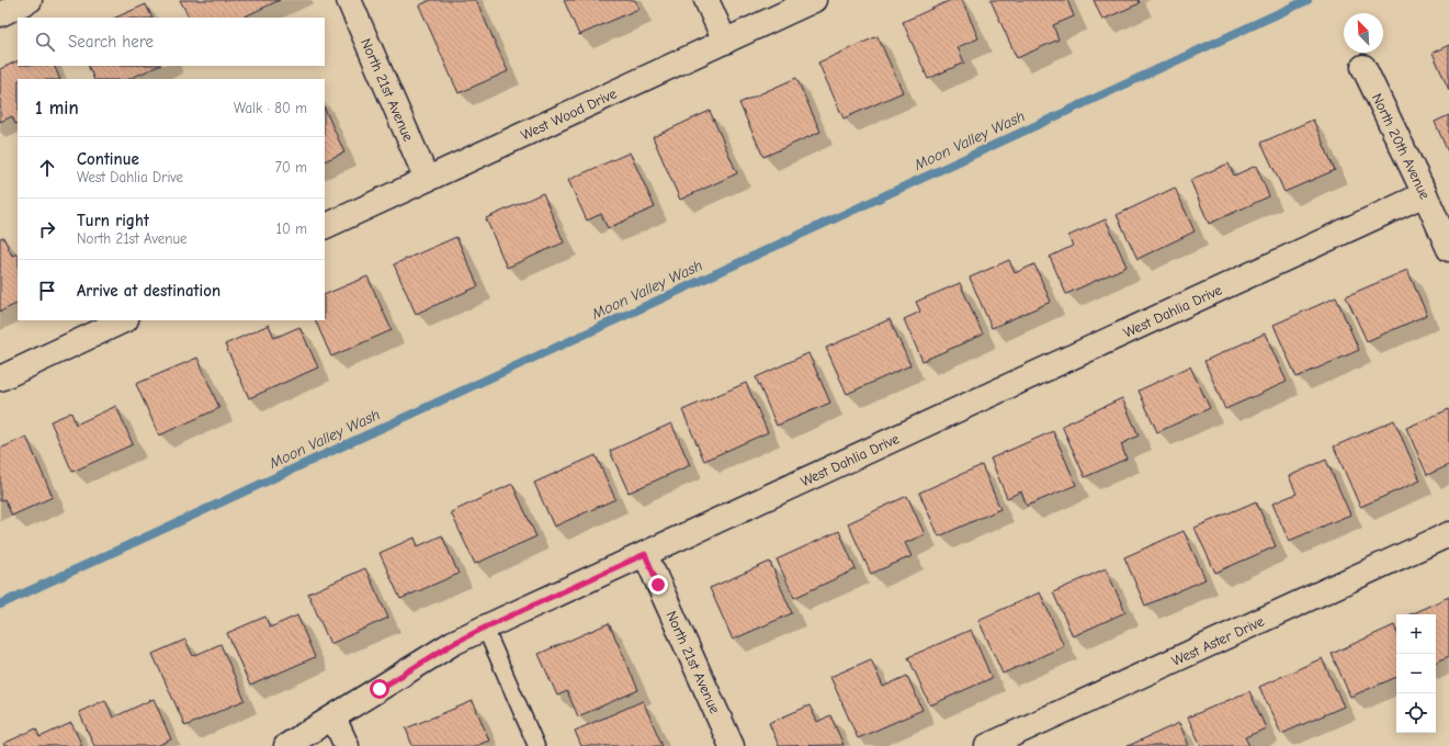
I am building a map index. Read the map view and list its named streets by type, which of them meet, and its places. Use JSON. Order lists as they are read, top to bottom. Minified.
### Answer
{"streets":{"street":["North 21st Avenue","West Wood Drive","North 20th Avenue","West Dahlia Drive","West Aster Drive"]},"crossings":[["North 21st Avenue","West Wood Drive"],["North 21st Avenue","West Dahlia Drive"],["North 20th Avenue","West Dahlia Drive"]],"water":["Moon Valley Wash"],"north":"top left","page":{"search":"Search here","heading":["1 min","Walk · 80 m"],"list":[["Continue","West Dahlia Drive","70 m"],["Turn right","North 21st Avenue","10 m"],"Arrive at destination"],"map_buttons":["+","−"]}}
